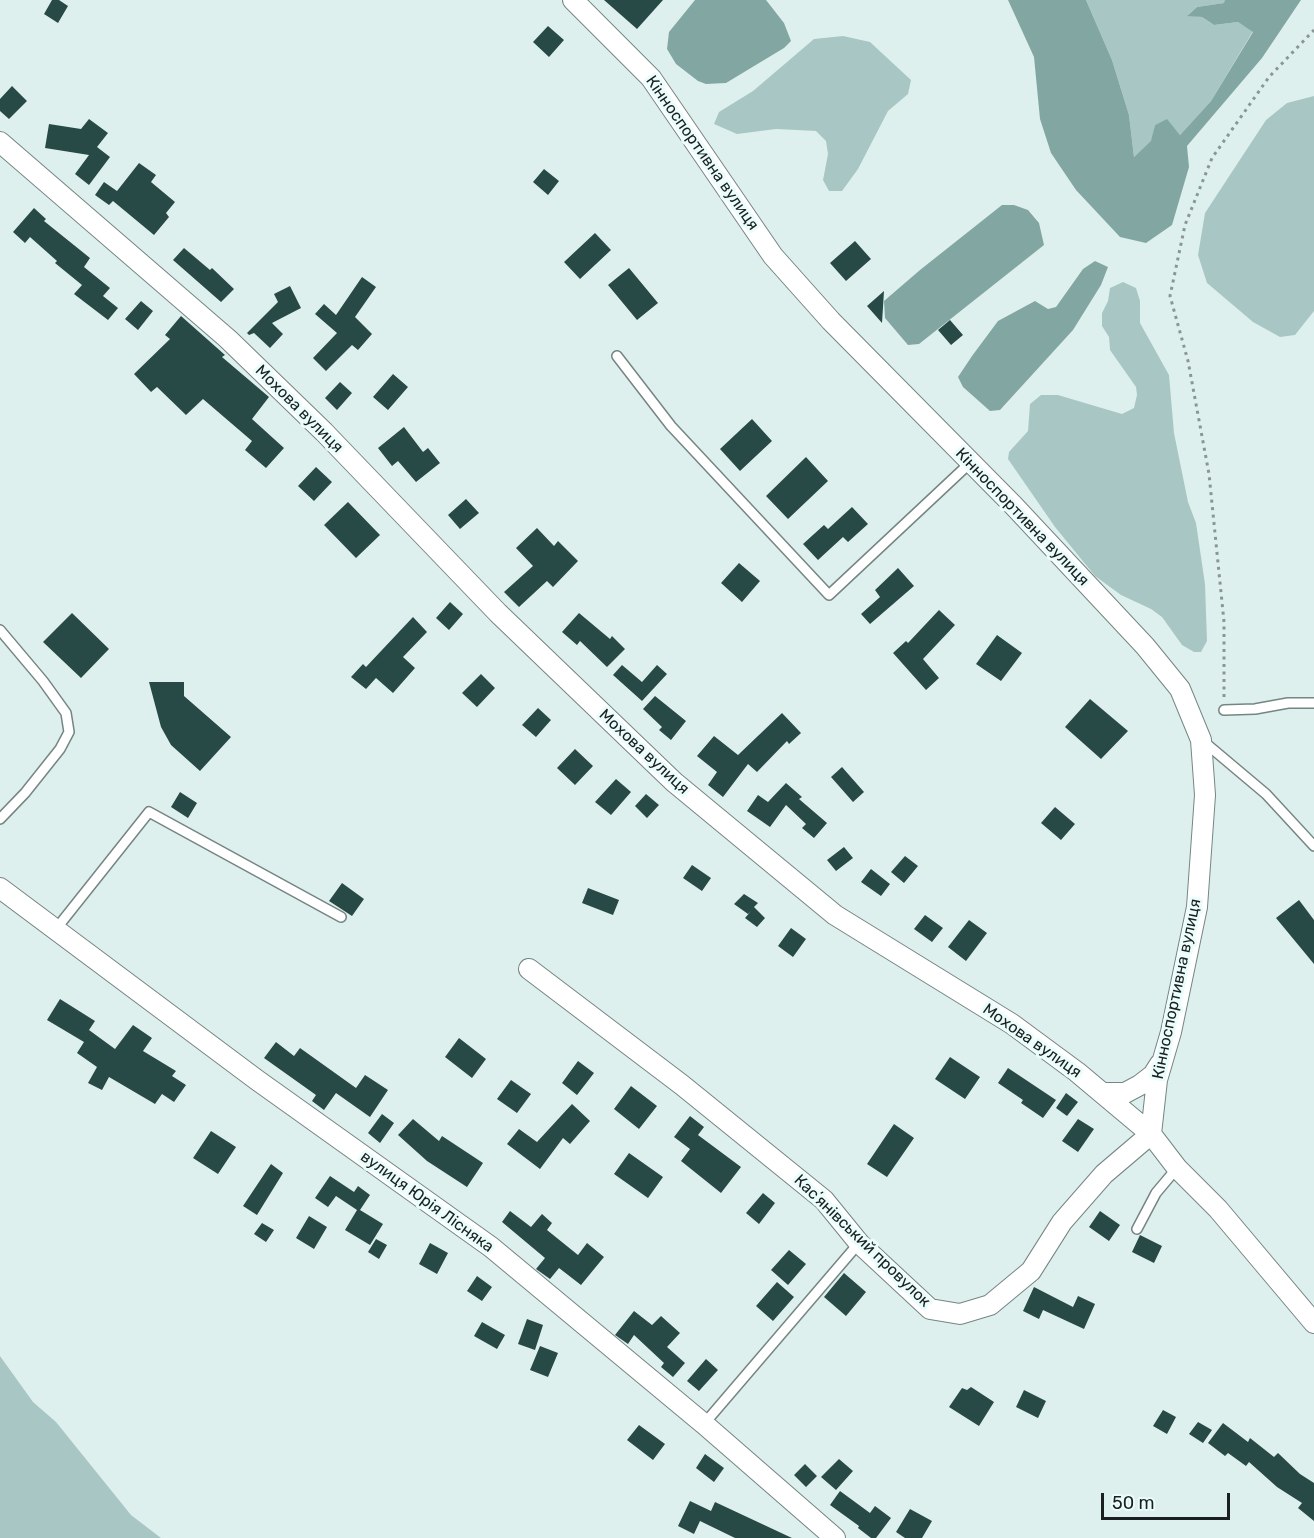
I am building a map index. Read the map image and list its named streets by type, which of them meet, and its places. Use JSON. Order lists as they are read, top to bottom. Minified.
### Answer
{"streets":{"street":["Кінноспортивна вулиця","Мохова вулиця","вулиця Юрія Лісняка","Касʼянівський провулок"]},"crossings":[["Кінноспортивна вулиця","Мохова вулиця"],["Кінноспортивна вулиця","Касʼянівський провулок"],["Мохова вулиця","Касʼянівський провулок"]],"scale_bar":"50 m"}
